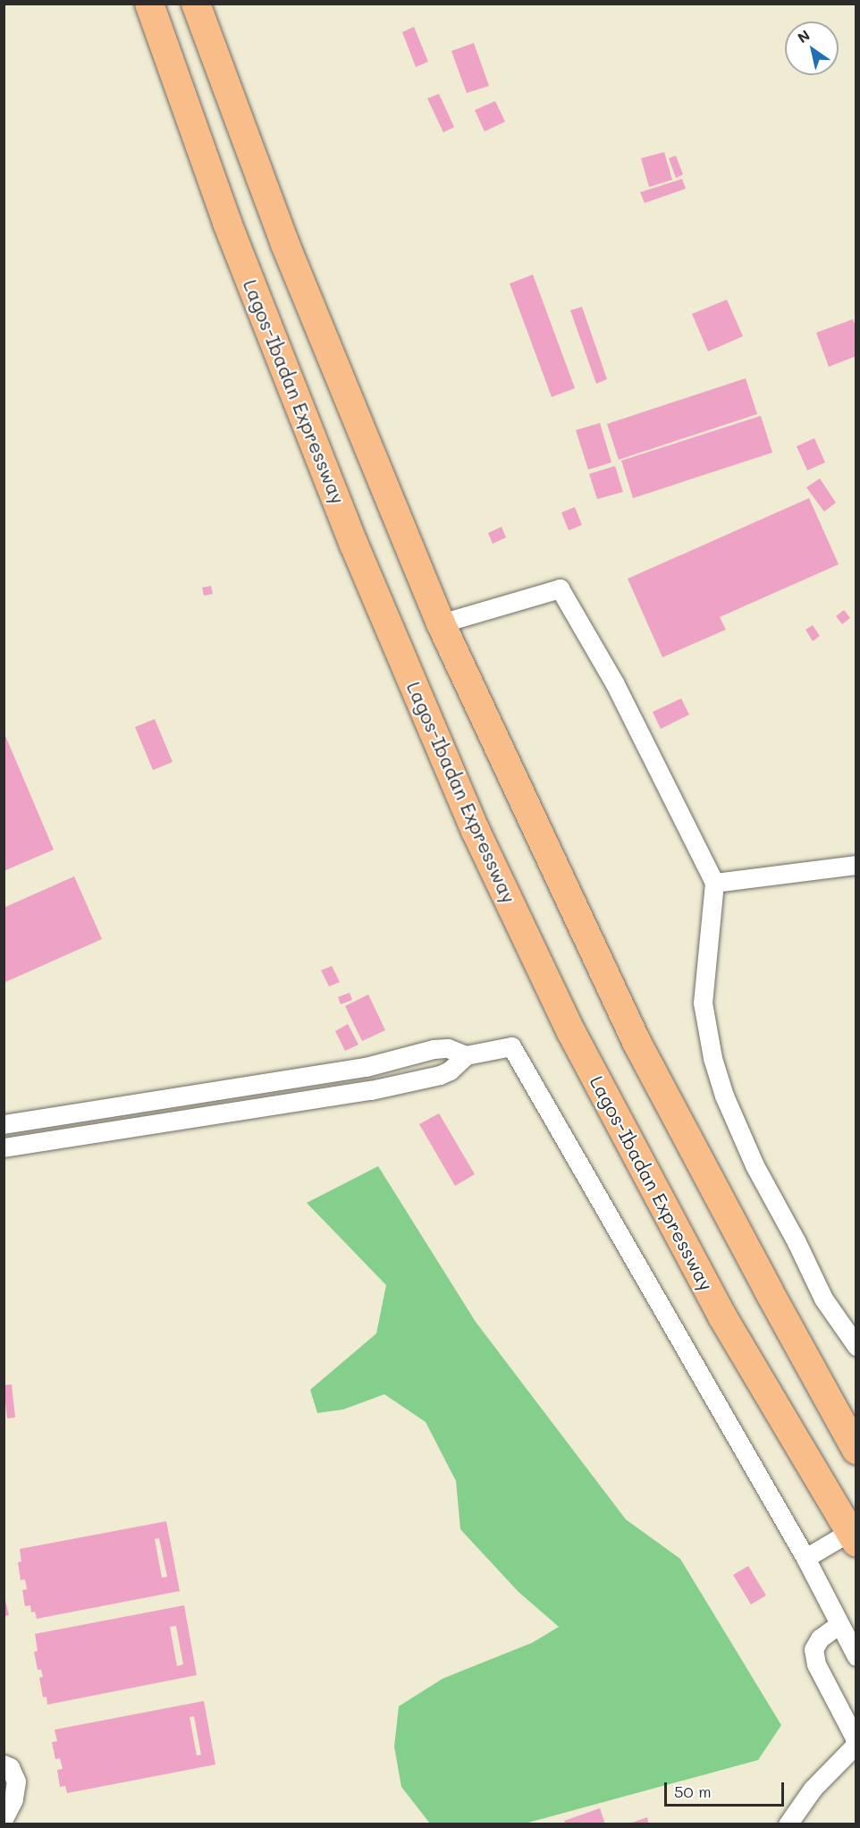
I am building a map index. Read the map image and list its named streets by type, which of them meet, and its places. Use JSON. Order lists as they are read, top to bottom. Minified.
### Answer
{"streets":{"highway":["Lagos-Ibadan Expressway"]},"scale_bar":"50 m","north":"top left"}
